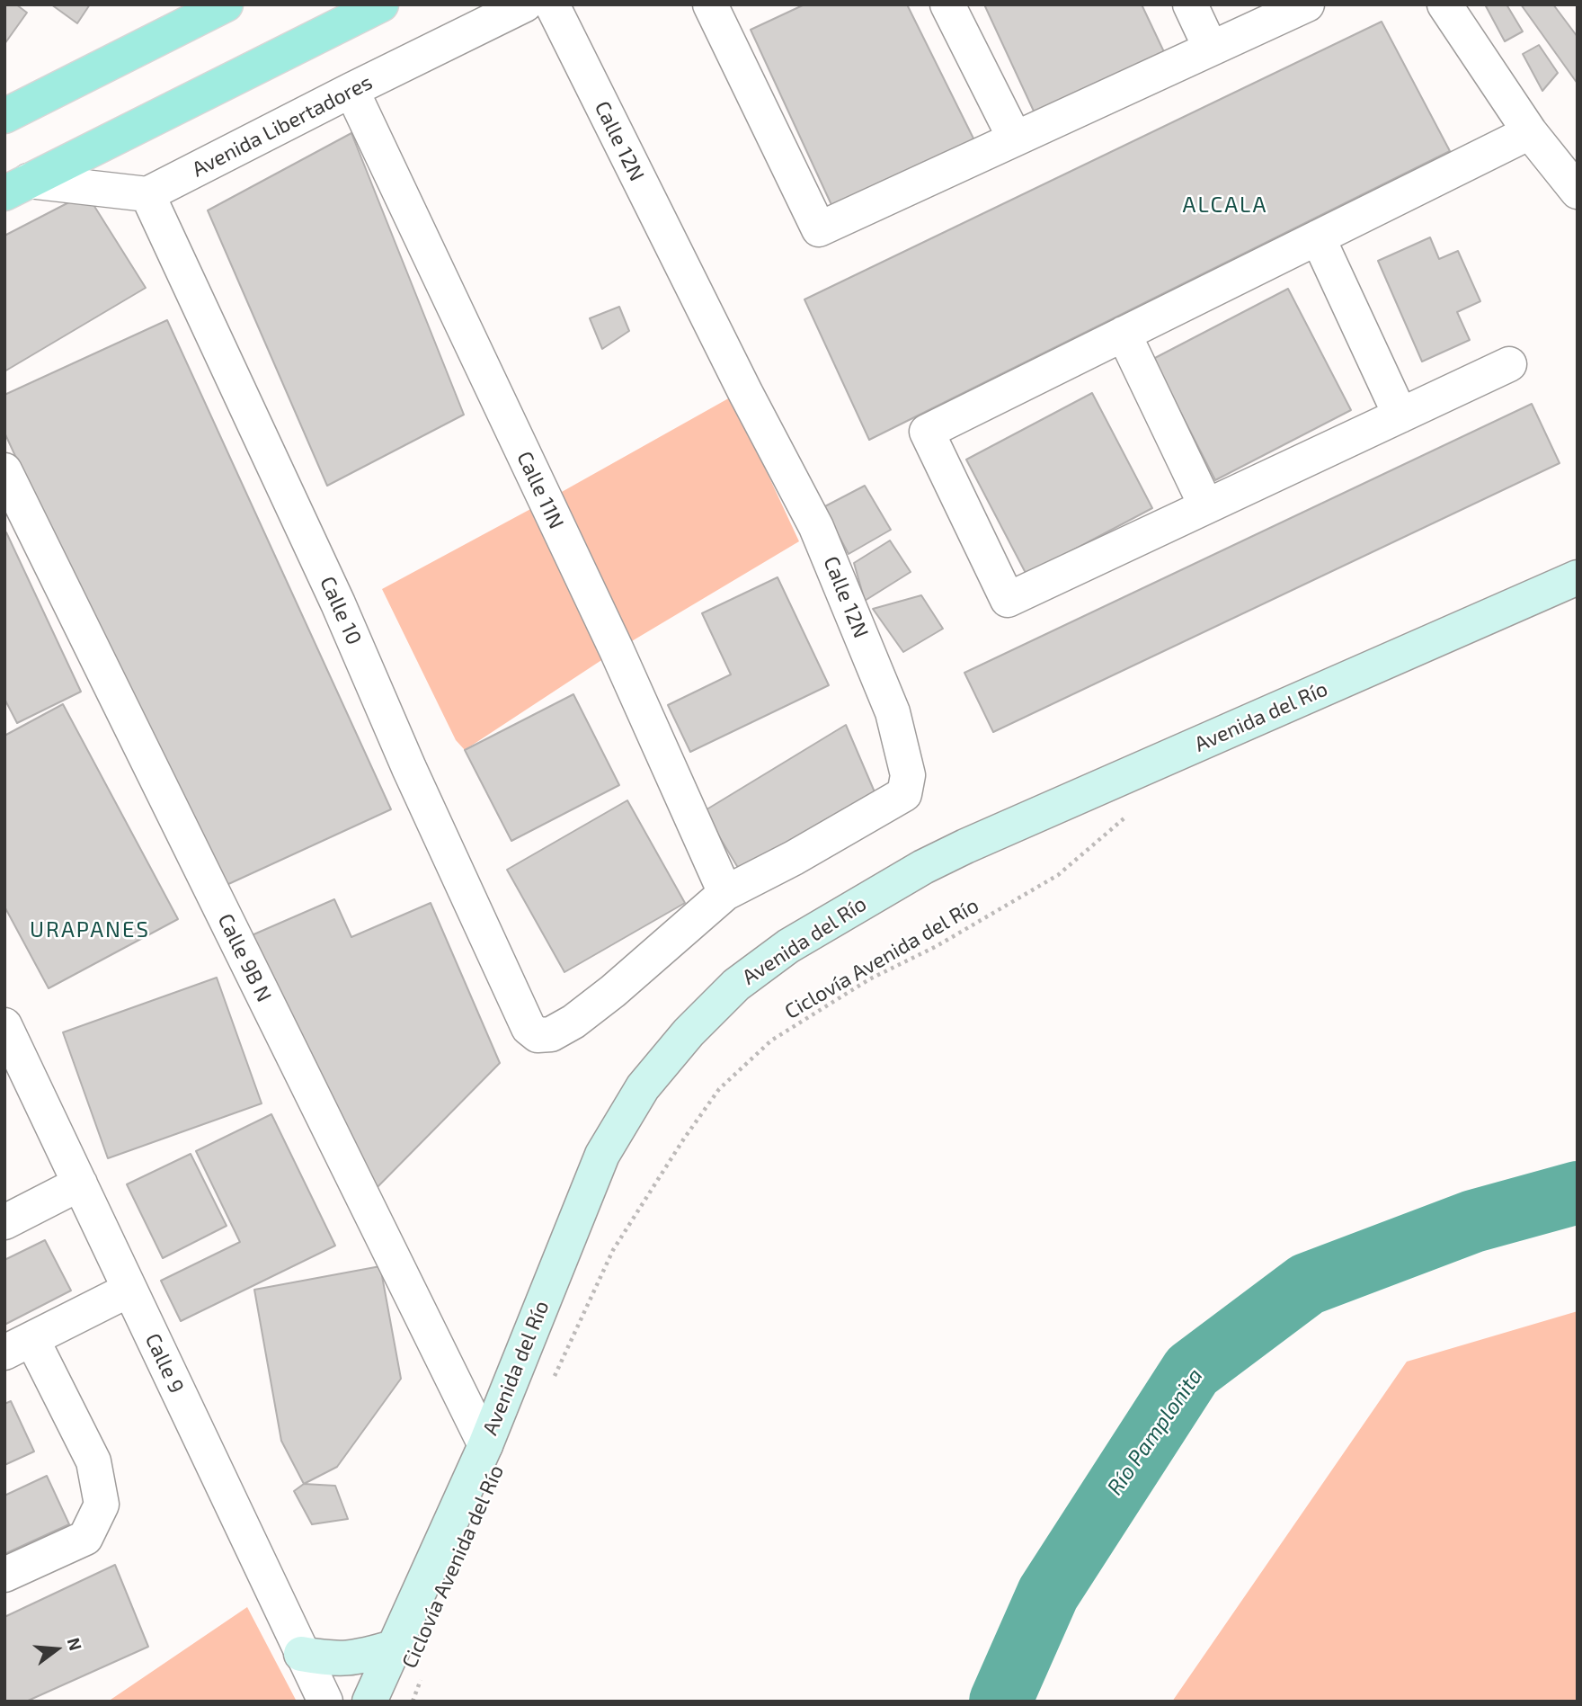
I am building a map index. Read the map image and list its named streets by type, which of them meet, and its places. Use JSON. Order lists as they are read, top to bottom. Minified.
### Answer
{"streets":{"main road":["Avenida del Río"],"street":["Avenida Libertadores","Calle 12N","Calle 11N","Calle 10","Calle 9B N","Calle 9"],"path":["Ciclovía Avenida del Río"]},"crossings":[["Avenida Libertadores","Calle 11N"],["Avenida Libertadores","Calle 10"],["Calle 12N","Calle 11N"],["Calle 12N","Calle 10"],["Avenida del Río","Calle 9B N"]],"districts":["ALCALA","URAPANES"],"water":["Río Pamplonita"],"north":"right"}
